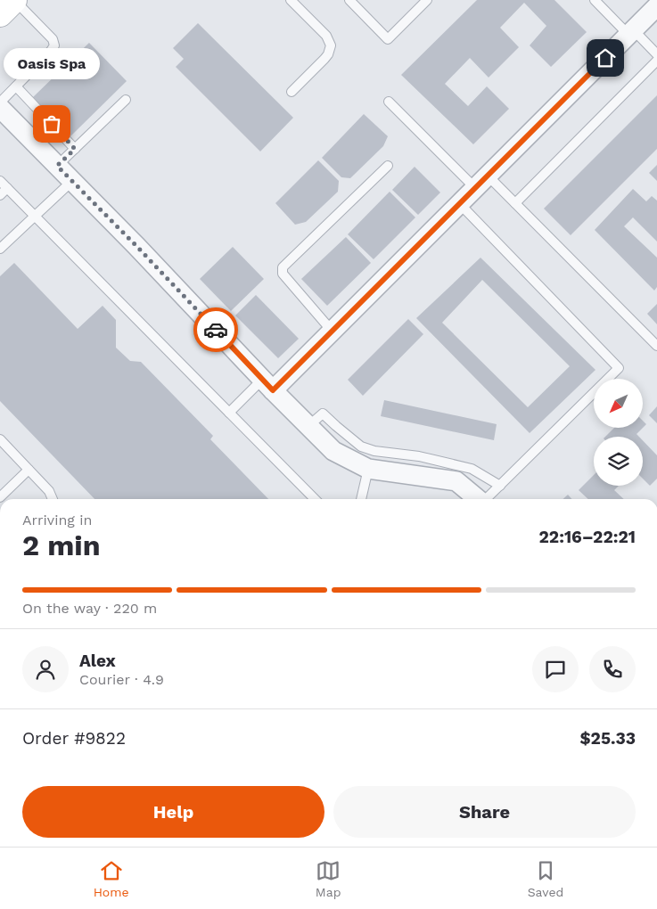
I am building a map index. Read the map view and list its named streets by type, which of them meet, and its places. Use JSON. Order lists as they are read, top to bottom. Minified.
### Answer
{"places":["Oasis Spa"],"north":"bottom left","page":{"bubble":"Oasis Spa","heading":["2 min","Arriving in","22:16–22:21"],"panel":["Alex","Courier · 4.9","Order #9822","$25.33"],"bar":"On the way · 220 m","buttons":["Help","Share"],"tabs":["Home","Map","Saved"]}}
